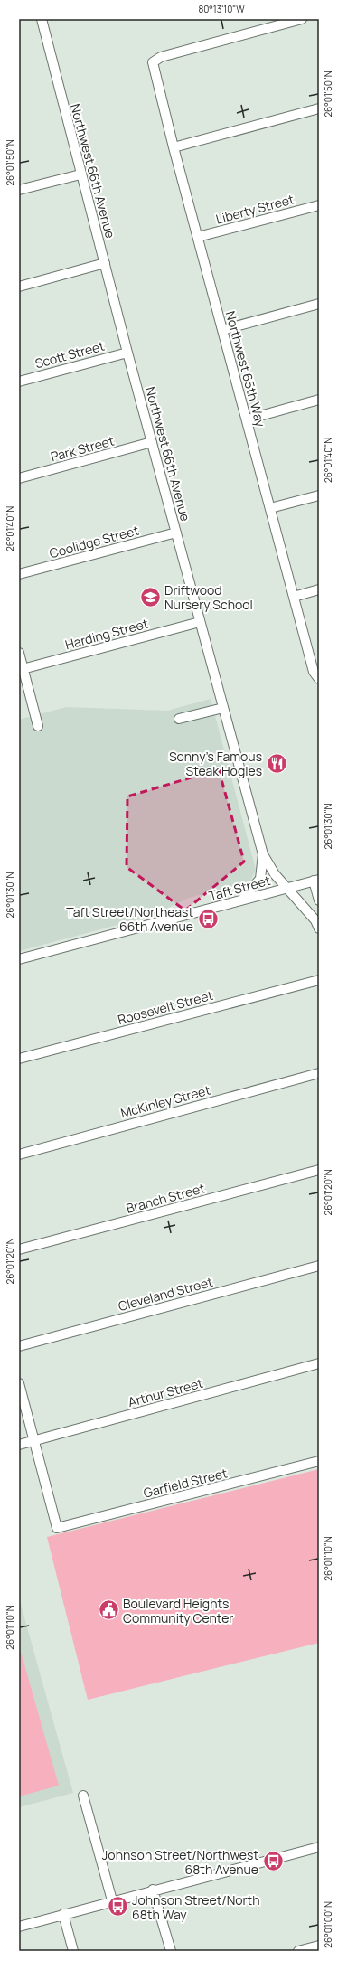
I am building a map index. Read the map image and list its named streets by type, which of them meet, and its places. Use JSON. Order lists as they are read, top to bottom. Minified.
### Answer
{"streets":{"street":["Northwest 66th Avenue","Liberty Street","Scott Street","Northwest 65th Way","Park Street","Coolidge Street","Harding Street","Taft Street","Roosevelt Street","McKinley Street","Branch Street","Cleveland Street","Arthur Street","Garfield Street"]},"crossings":[["Northwest 66th Avenue","Scott Street"],["Northwest 66th Avenue","Park Street"],["Northwest 66th Avenue","Coolidge Street"],["Northwest 66th Avenue","Harding Street"],["Northwest 66th Avenue","Taft Street"],["Liberty Street","Northwest 65th Way"],["Arthur Street","Garfield Street"]],"places":{"school or university":["Driftwood Nursery School"],"restaurant":["Sonny's Famous Steak Hogies"],"bus stop":["Taft Street/Northeast 66th Avenue","Johnson Street/Northwest 68th Avenue","Johnson Street/North 68th Way"],"public building":["Boulevard Heights Community Center"]},"coordinates":["80°13'10\"W","26°01'50\"N","26°01'40\"N","26°01'30\"N","26°01'20\"N","26°01'10\"N","26°01'00\"N"]}
